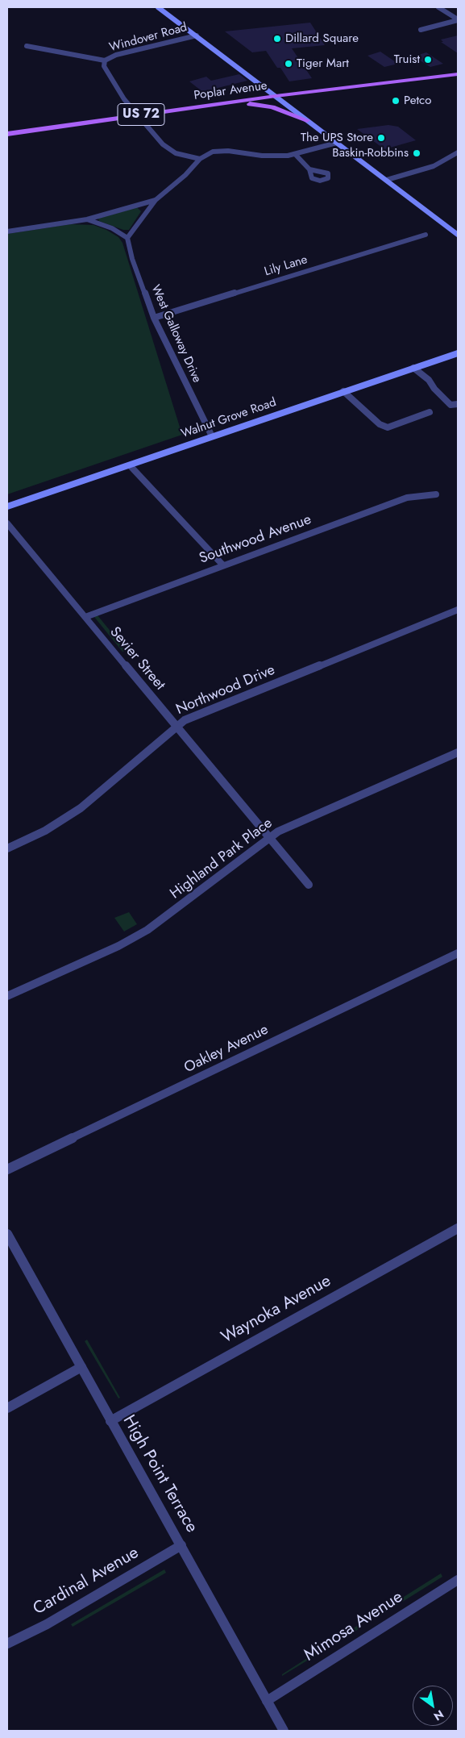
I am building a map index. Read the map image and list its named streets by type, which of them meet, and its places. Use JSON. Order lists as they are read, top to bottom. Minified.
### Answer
{"streets":{"main road":["Poplar Avenue","US 72","Walnut Grove Road"],"street":["Windover Road","Lily Lane","West Galloway Drive","Southwood Avenue","Sevier Street","Northwood Drive","Highland Park Place","Oakley Avenue","Waynoka Avenue","High Point Terrace","Cardinal Avenue","Mimosa Avenue"]},"crossings":[["Windover Road","Poplar Avenue"],["Lily Lane","West Galloway Drive"],["West Galloway Drive","Walnut Grove Road"],["Southwood Avenue","Sevier Street"],["Sevier Street","Northwood Drive"],["Sevier Street","Highland Park Place"],["Waynoka Avenue","High Point Terrace"],["High Point Terrace","Cardinal Avenue"],["High Point Terrace","Mimosa Avenue"]],"places":["Dillard Square","Truist","Tiger Mart","Petco","The UPS Store","Baskin-Robbins"],"north":"bottom right"}
